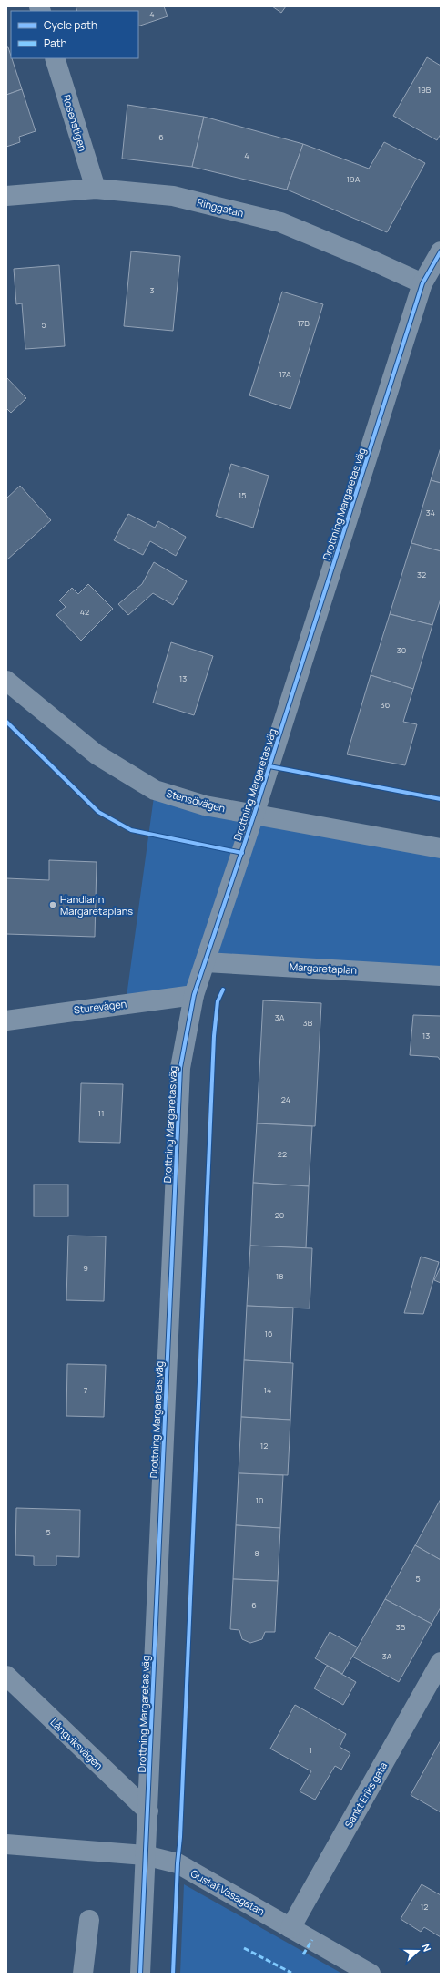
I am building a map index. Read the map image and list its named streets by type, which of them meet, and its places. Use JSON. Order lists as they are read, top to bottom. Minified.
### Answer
{"streets":{"street":["Rosenstigen","Ringgatan","Drottning Margaretas väg","Stensövägen","Margaretaplan","Sturevägen","Långviksvägen","Sankt Eriks gata","Gustaf Vasagatan"]},"crossings":[["Rosenstigen","Ringgatan"],["Ringgatan","Drottning Margaretas väg"],["Drottning Margaretas väg","Stensövägen"],["Drottning Margaretas väg","Margaretaplan"],["Drottning Margaretas väg","Sturevägen"],["Drottning Margaretas väg","Långviksvägen"],["Drottning Margaretas väg","Gustaf Vasagatan"],["Sankt Eriks gata","Gustaf Vasagatan"]],"places":["Handlar'n Margaretaplans"],"house_numbers":["4","19B","6","4","19A","3","17B","5","17A","15","34","32","42","30","13","36","3A","3B","13","24","11","22","20","9","18","16","7","14","12","10","5","8","5","6","3B","3A","1","12"],"legend":["Cycle path","Path"],"north":"right"}
